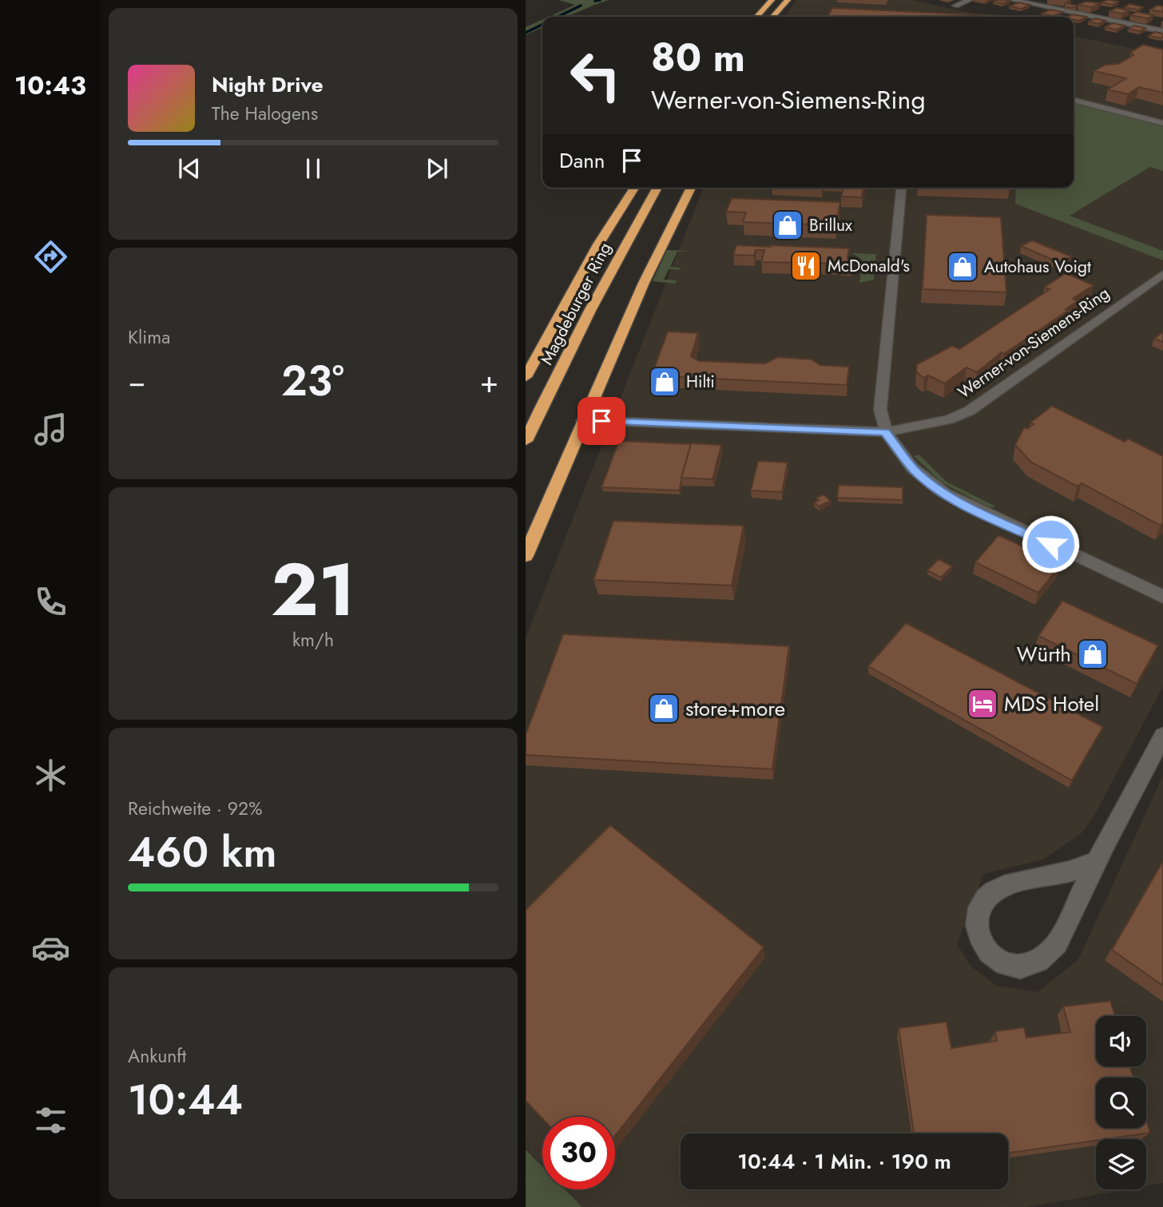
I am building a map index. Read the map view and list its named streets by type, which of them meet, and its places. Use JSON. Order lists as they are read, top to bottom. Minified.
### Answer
{"streets":{"highway":["Magdeburger Ring"],"street":["Werner-von-Siemens-Ring"]},"places":{"shop":["Brillux","Autohaus Voigt","Hilti","Würth","store+more"],"restaurant":["McDonald's"],"hotel":["MDS Hotel"]},"page":{"tabs":"10:43","turn":["80 m","Werner-von-Siemens-Ring"],"song":["Night Drive","The Halogens"],"then":"Dann","tile":["Klima",["21","km/h"],["Reichweite · 92%","460 km"],["Ankunft","10:44"]],"heat":["−","23°","+"],"limit":"30","trip":"10:44 · 1 Min. · 190 m"}}
